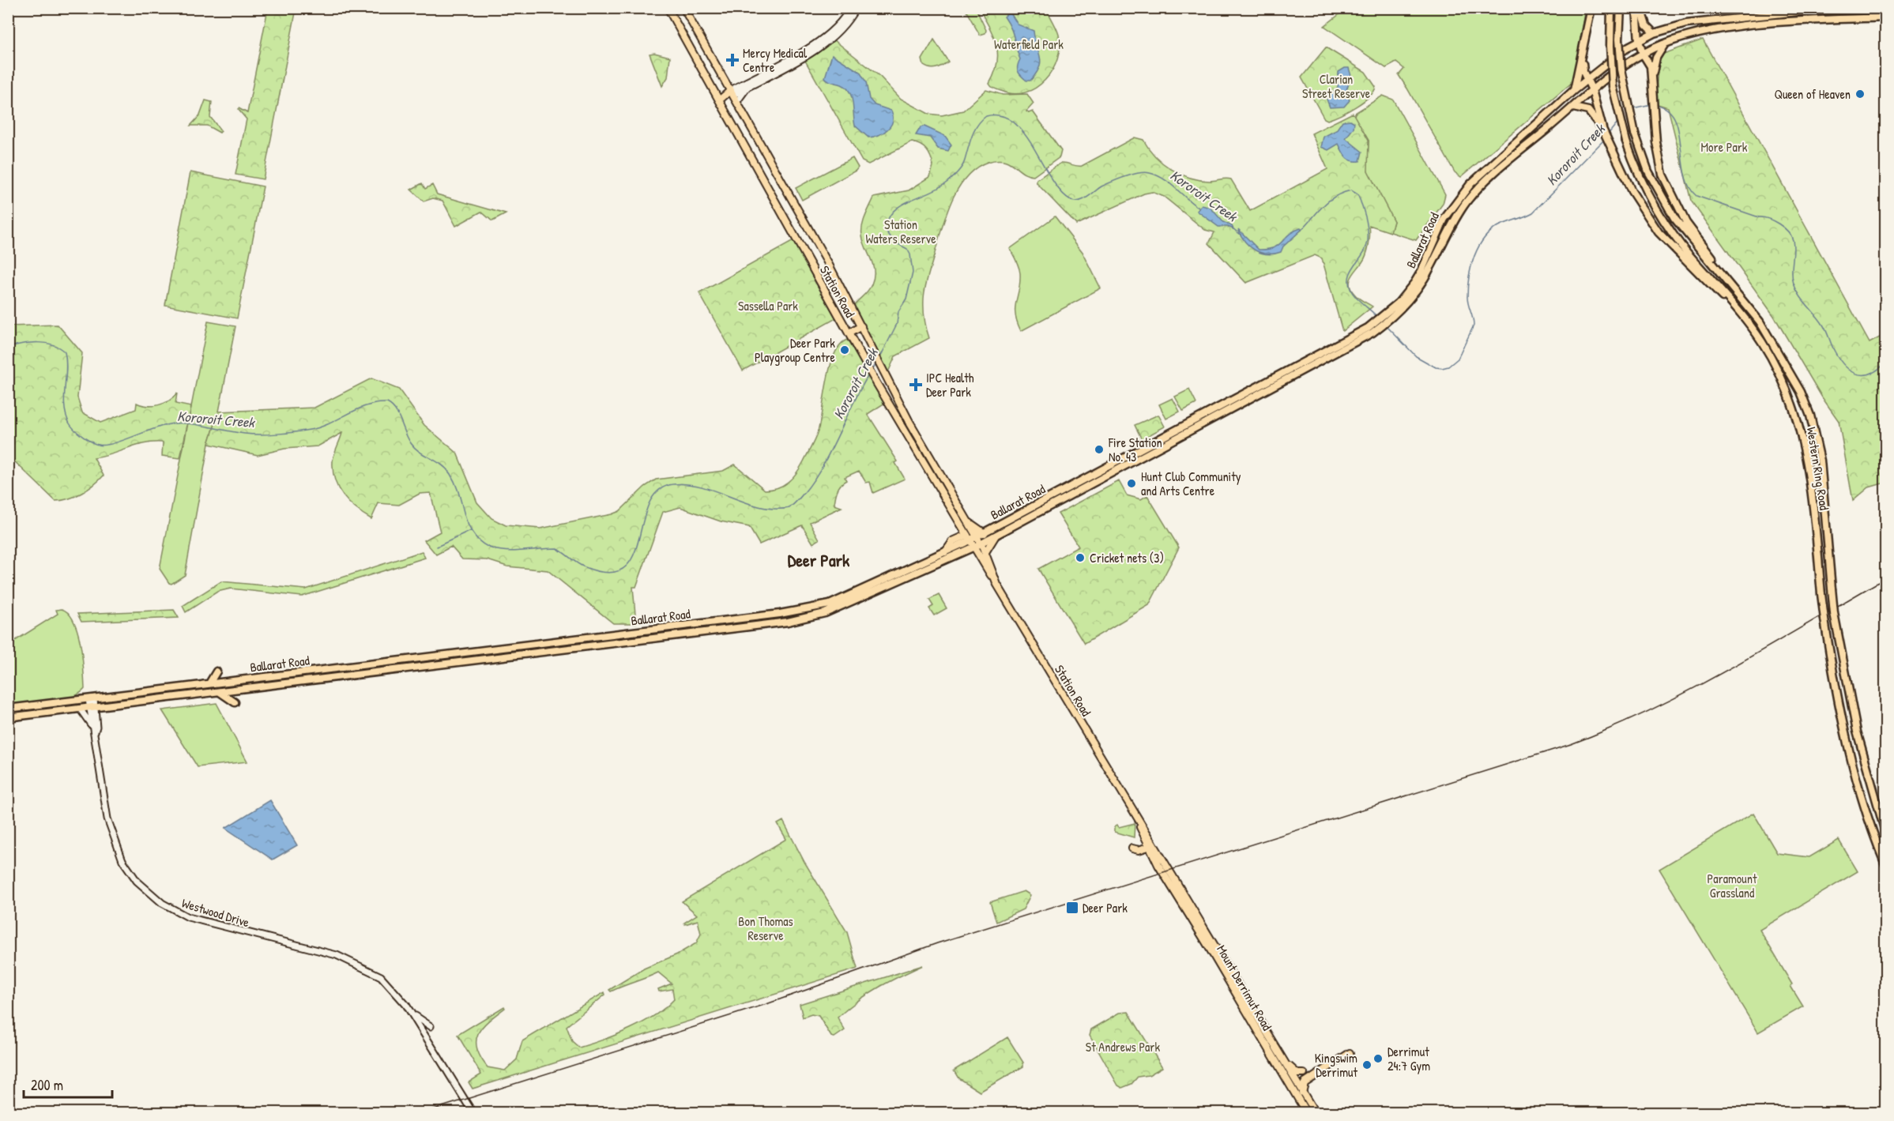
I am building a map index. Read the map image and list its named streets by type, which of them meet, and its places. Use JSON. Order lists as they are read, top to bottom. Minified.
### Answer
{"streets":{"highway":["Ballarat Road","Western Ring Road"],"main road":["Station Road","Westwood Drive","Mount Derrimut Road"]},"crossings":[["Ballarat Road","Station Road"],["Ballarat Road","Westwood Drive"],["Station Road","Mount Derrimut Road"]],"districts":["Deer Park"],"water":["Kororoit Creek"],"parks":["Waterfield Park","Clarian Street Reserve","More Park","Station Waters Reserve","Sassella Park","Paramount Grassland","Bon Thomas Reserve","St Andrews Park"],"places":{"health":["Mercy Medical Centre","IPC Health Deer Park"],"other":["Queen of Heaven","Deer Park Playgroup Centre","Fire Station No. 43","Hunt Club Community and Arts Centre","Cricket nets (3)","Derrimut 24:7 Gym","Kingswim Derrimut"],"transit":["Deer Park"]},"scale_bar":"200 m"}
